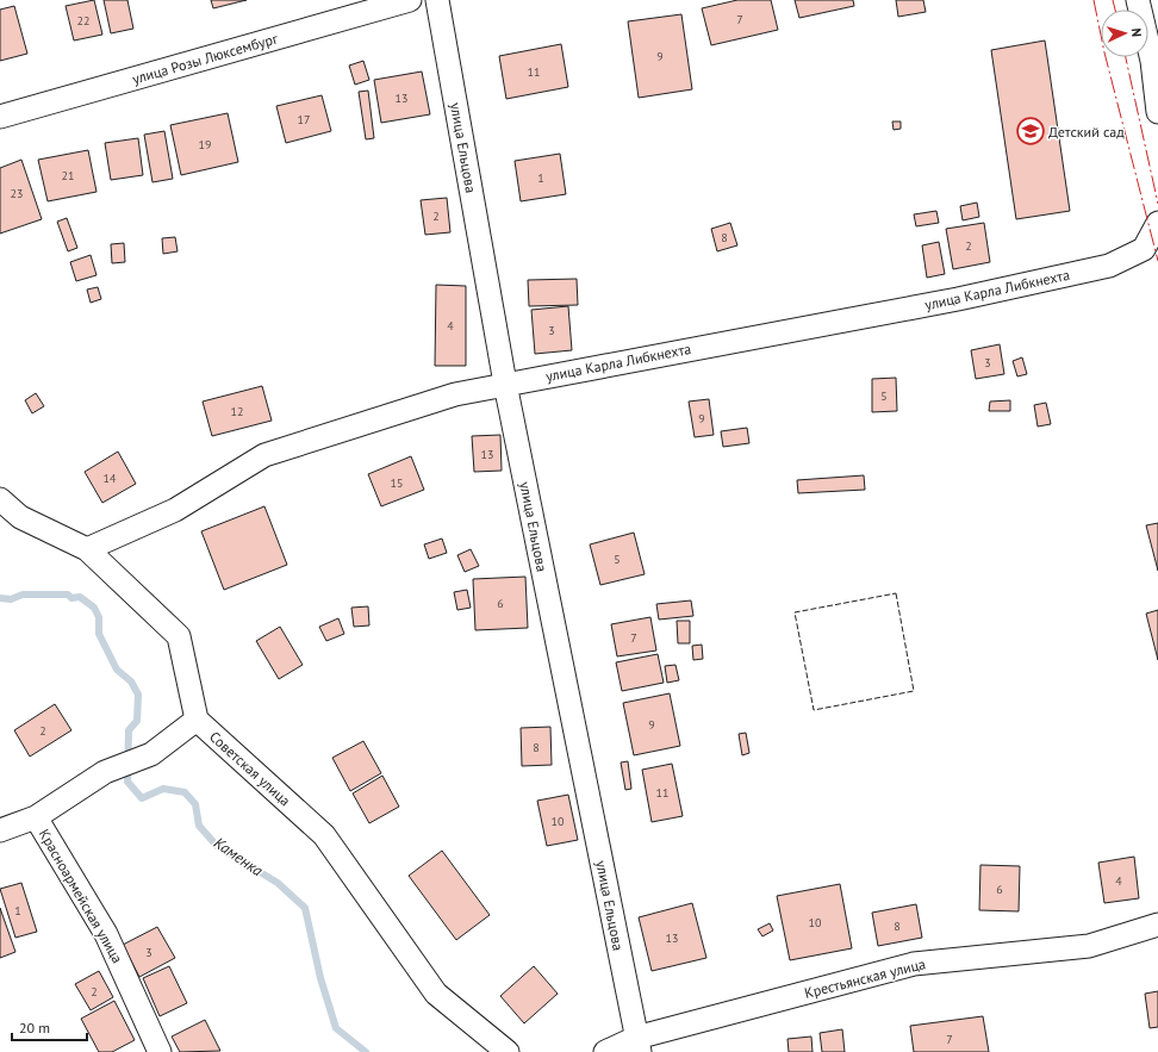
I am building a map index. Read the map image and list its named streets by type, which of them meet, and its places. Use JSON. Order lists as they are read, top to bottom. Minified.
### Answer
{"streets":{"street":["улица Розы Люксембург","улица Ельцова","улица Карла Либкнехта","Советская улица","Красноармейская улица","Крестьянская улица"]},"crossings":[["улица Ельцова","улица Карла Либкнехта"],["улица Ельцова","Крестьянская улица"],["улица Карла Либкнехта","Советская улица"]],"water":["Каменка"],"places":{"school or university":["Детский сад"]},"house_numbers":["7","22","9","11","13","17","19","21","1","23","2","8","2","4","3","3","5","12","9","13","14","15","5","6","7","9","2","8","11","10","4","6","1","10","8","13","3","2","7"],"scale_bar":"20 m","north":"right"}
